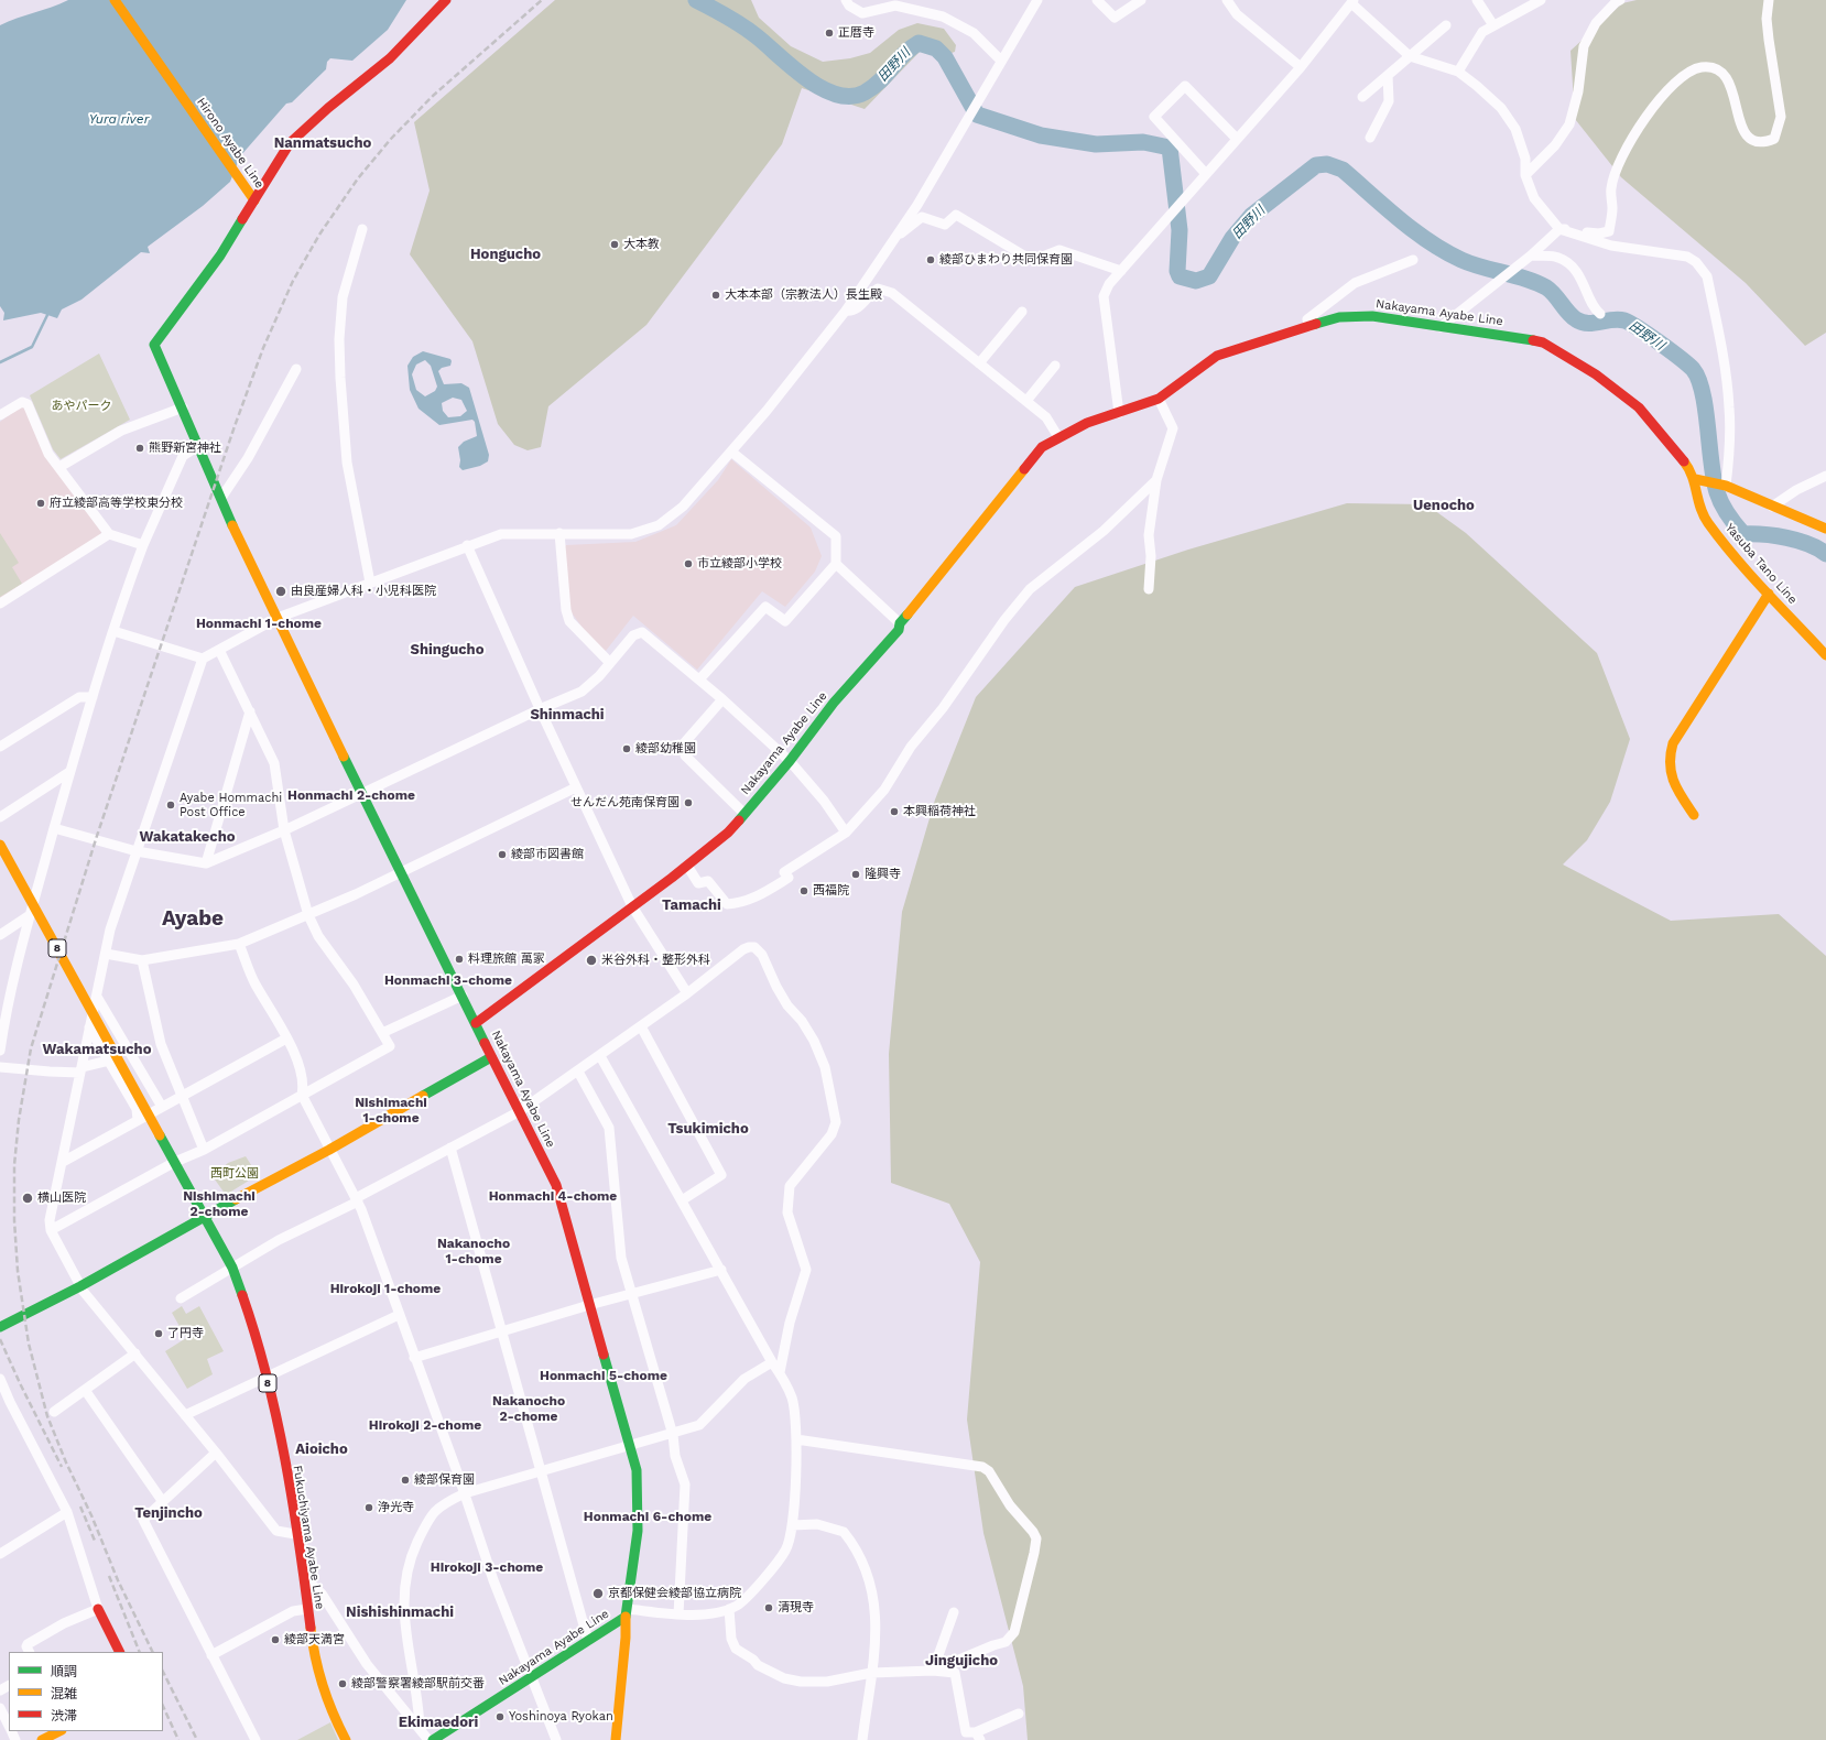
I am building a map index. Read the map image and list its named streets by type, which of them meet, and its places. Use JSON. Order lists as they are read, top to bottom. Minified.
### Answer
{"streets":{"main road":["Hirono Ayabe Line","Nakayama Ayabe Line","Yasuba Tano Line","8","Fukuchiyama Ayabe Line"]},"crossings":[["Nakayama Ayabe Line","Yasuba Tano Line"]],"districts":["Nanmatsucho","Hongucho","Uenocho","Honmachi 1-chome","Shingucho","Shinmachi","Honmachi 2-chome","Wakatakecho","Tamachi","Ayabe","Honmachi 3-chome","Wakamatsucho","Nishimachi 1-chome","Tsukimicho","Nishimachi 2-chome","Honmachi 4-chome","Nakanocho 1-chome","Hirokoji 1-chome","Honmachi 5-chome","Nakanocho 2-chome","Hirokoji 2-chome","Aioicho","Tenjincho","Honmachi 6-chome","Hirokoji 3-chome","Nishishinmachi","Jingujicho","Ekimaedori"],"water":["田野川","Yura river"],"parks":["あやパーク","西町公園"],"places":["正暦寺","大本教","綾部ひまわり共同保育園","大本本部（宗教法人）長生殿","熊野新宮神社","府立綾部高等学校東分校","市立綾部小学校","由良産婦人科・小児科医院","綾部幼稚園","せんだん苑南保育園","Ayabe Hommachi Post Office","本興稲荷神社","綾部市図書館","隆興寺","西福院","料理旅館 萬家","米谷外科・整形外科","横山医院","了円寺","綾部保育園","浄光寺","京都保健会綾部協立病院","清現寺","綾部天満宮","綾部警察署綾部駅前交番","Yoshinoya Ryokan"],"legend":["順調","混雑","渋滞"]}
